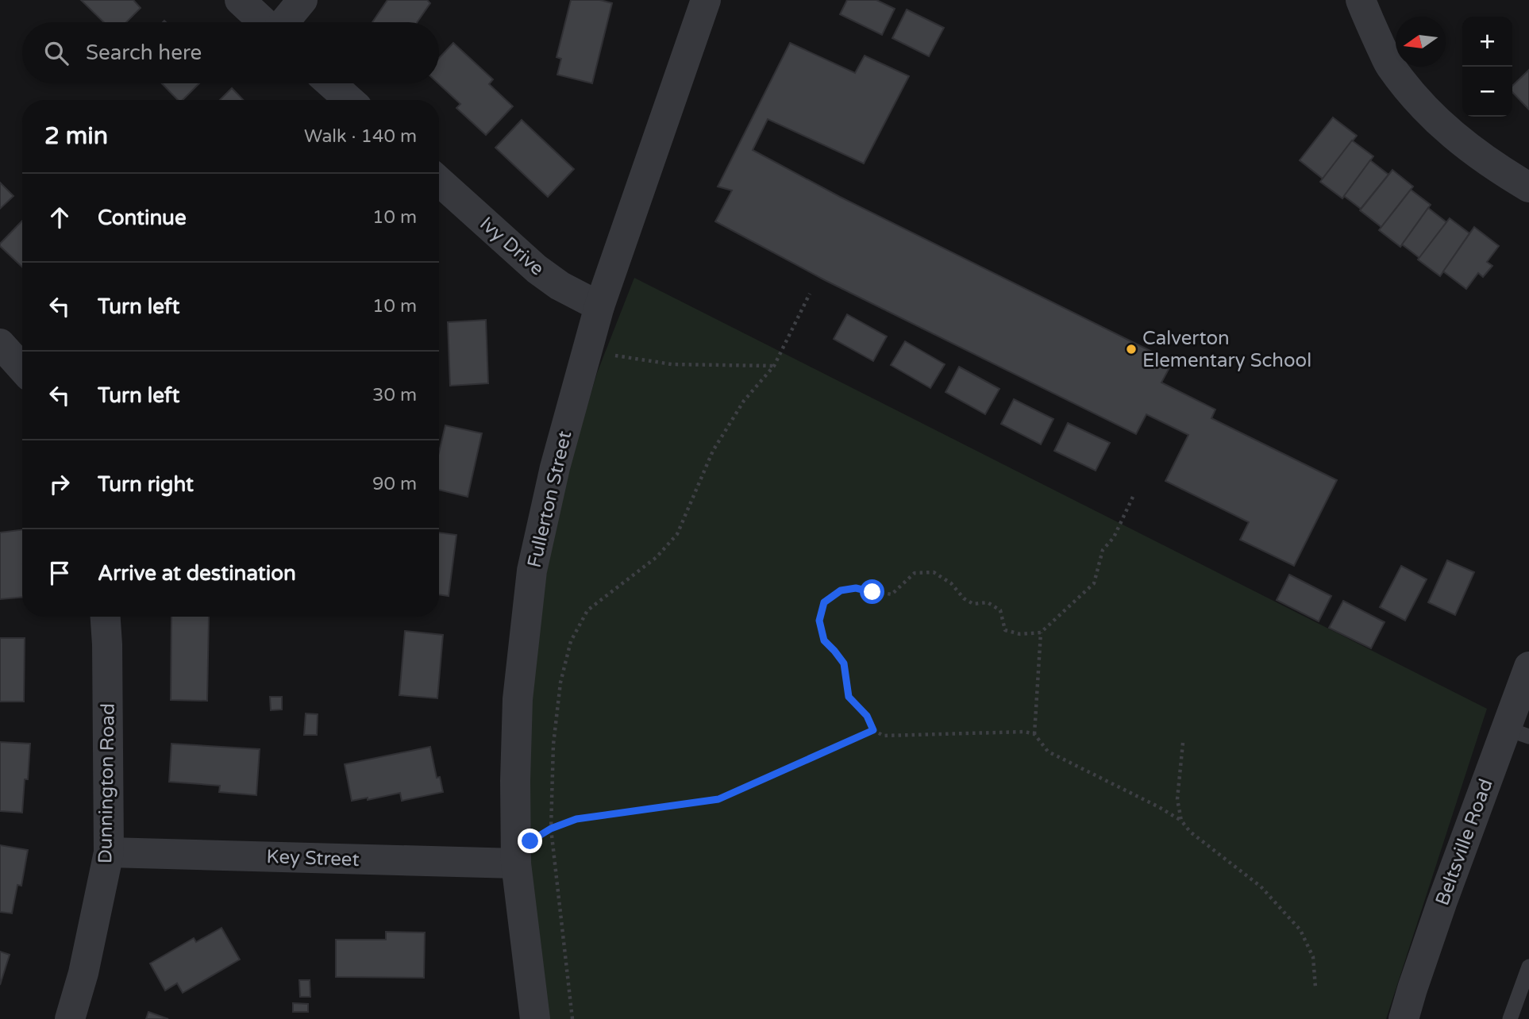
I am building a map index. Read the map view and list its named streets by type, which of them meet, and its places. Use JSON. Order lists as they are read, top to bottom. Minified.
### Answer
{"streets":{"street":["Ivy Drive","Fullerton Street","Dunnington Road","Beltsville Road","Key Street"]},"crossings":[["Ivy Drive","Fullerton Street"],["Fullerton Street","Key Street"],["Dunnington Road","Key Street"]],"places":["Calverton Elementary School"],"north":"left","page":{"map_buttons":["+","−"],"search":"Search here","heading":["2 min","Walk · 140 m"],"list":[["Continue","10 m"],["Turn left","10 m"],["Turn left","30 m"],["Turn right","90 m"],"Arrive at destination"]}}
